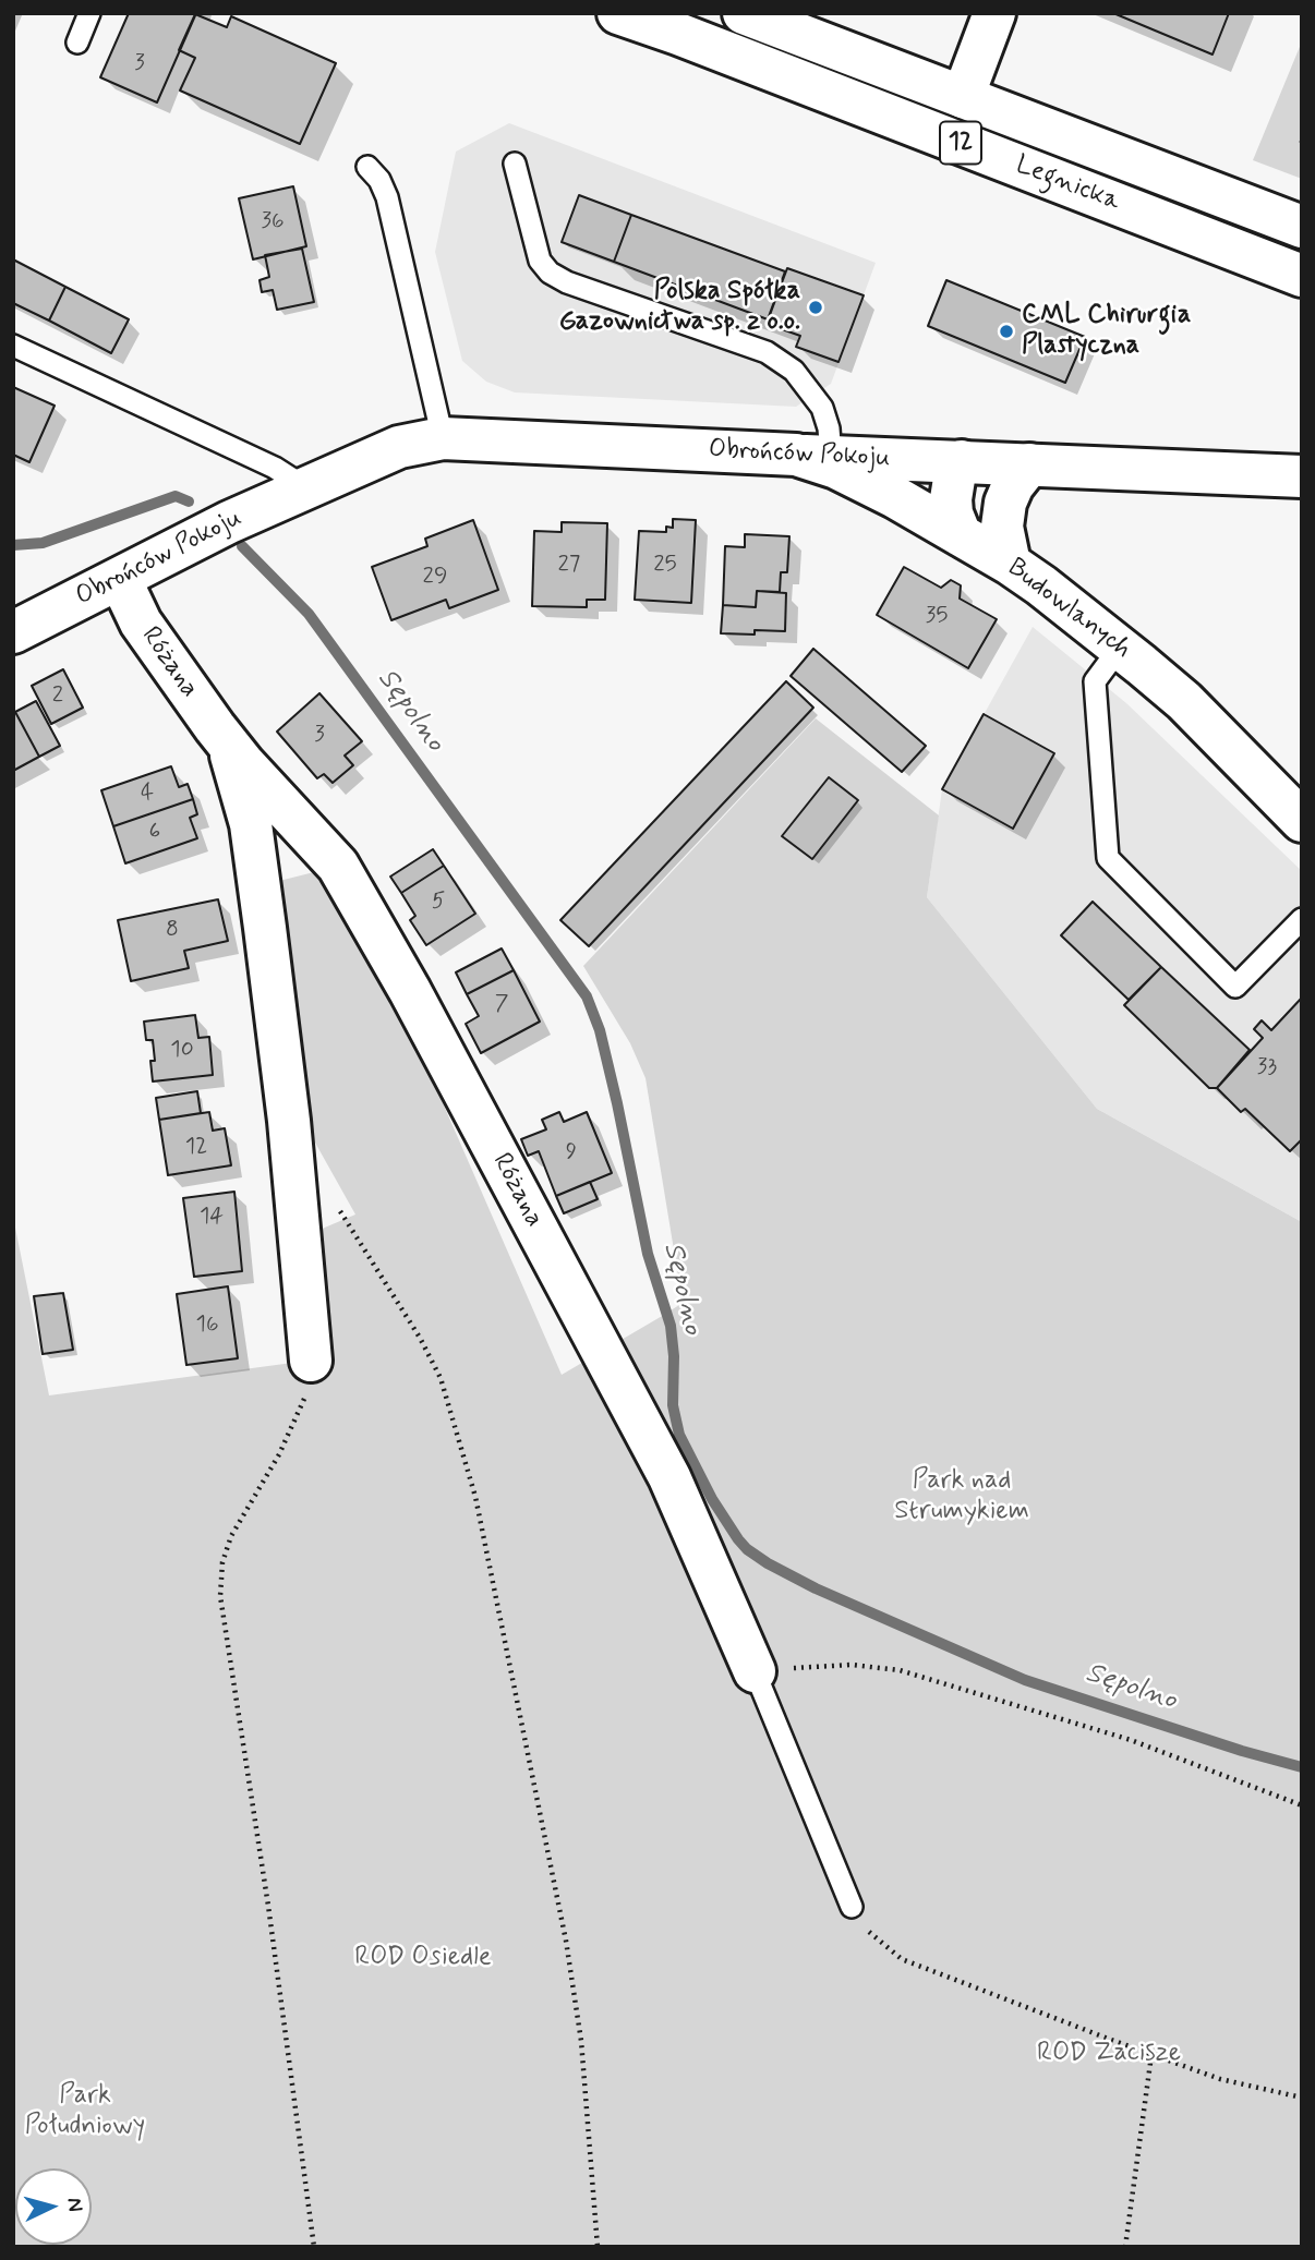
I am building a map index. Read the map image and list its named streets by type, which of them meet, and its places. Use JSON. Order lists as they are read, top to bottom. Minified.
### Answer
{"streets":{"street":["12","Legnicka","Obrońców Pokoju","Budowlanych","Różana"]},"crossings":[["Obrońców Pokoju","Budowlanych"],["Obrońców Pokoju","Różana"]],"water":["Sępolno"],"parks":["Park nad Strumykiem","ROD Osiedle","ROD Zacisze","Park Południowy"],"places":["Polska Spółka Gazownictwa sp. z o.o.","CML Chirurgia Plastyczna"],"house_numbers":["3","36","27","25","29","35","2","3","4","6","5","8","7","10","33","12","9","14","16"],"north":"right"}
